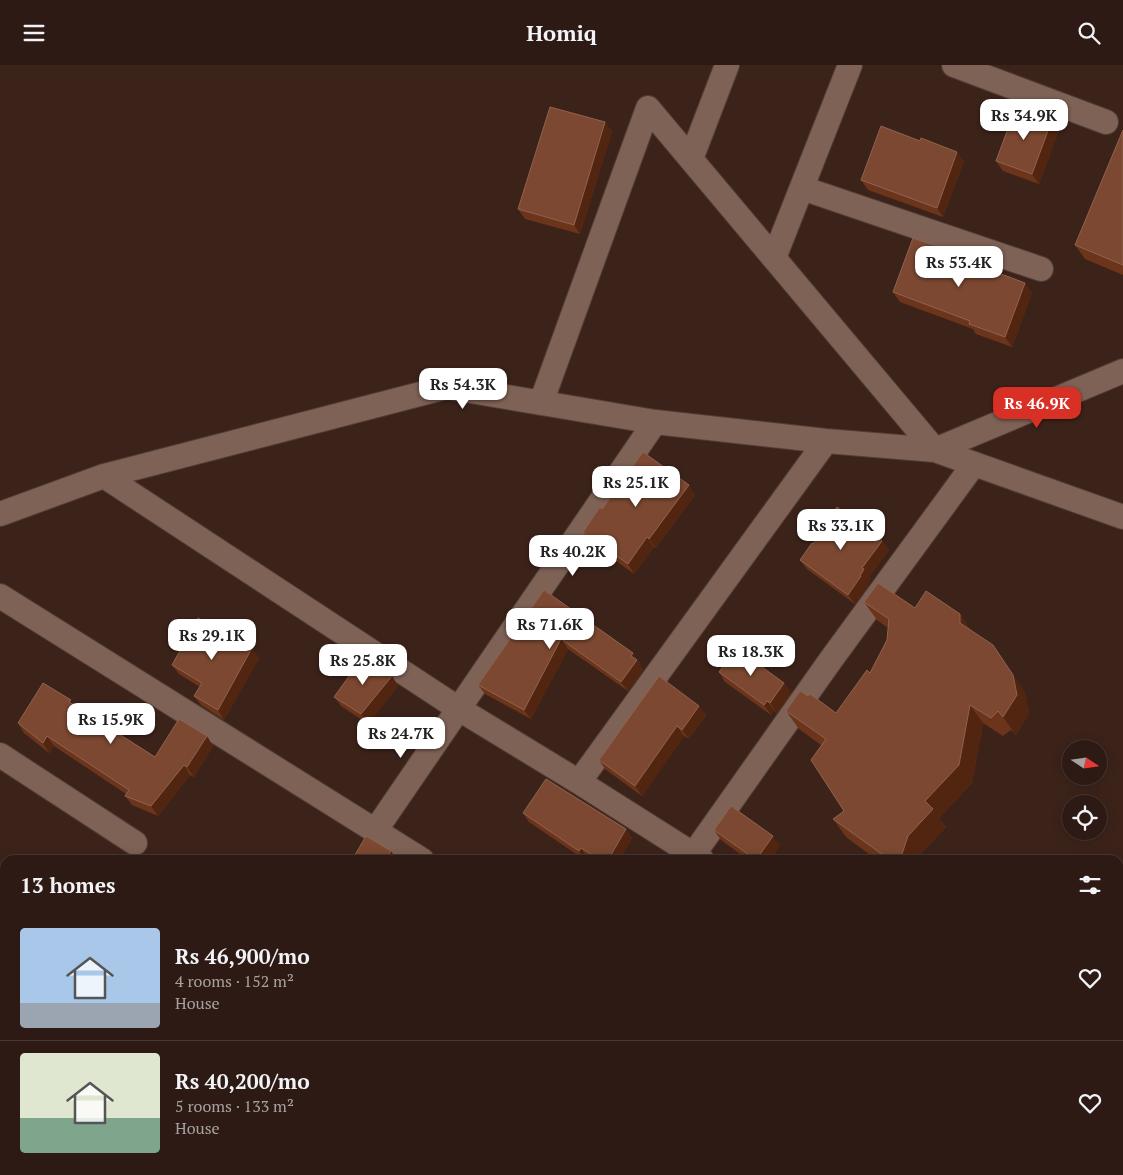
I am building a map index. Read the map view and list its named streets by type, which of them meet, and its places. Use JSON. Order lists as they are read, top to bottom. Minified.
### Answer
{"north":"right","page":{"header":"Homiq","price":["Rs 34.9K","Rs 53.4K","Rs 54.3K","Rs 46.9K","Rs 25.1K","Rs 33.1K","Rs 40.2K","Rs 71.6K","Rs 29.1K","Rs 18.3K","Rs 25.8K","Rs 15.9K","Rs 24.7K"],"heading":"13 homes","list":[{"name":"Rs 46,900/mo","note":"4 rooms · 152 m² · House"},{"name":"Rs 40,200/mo","note":"5 rooms · 133 m² · House"}]}}
